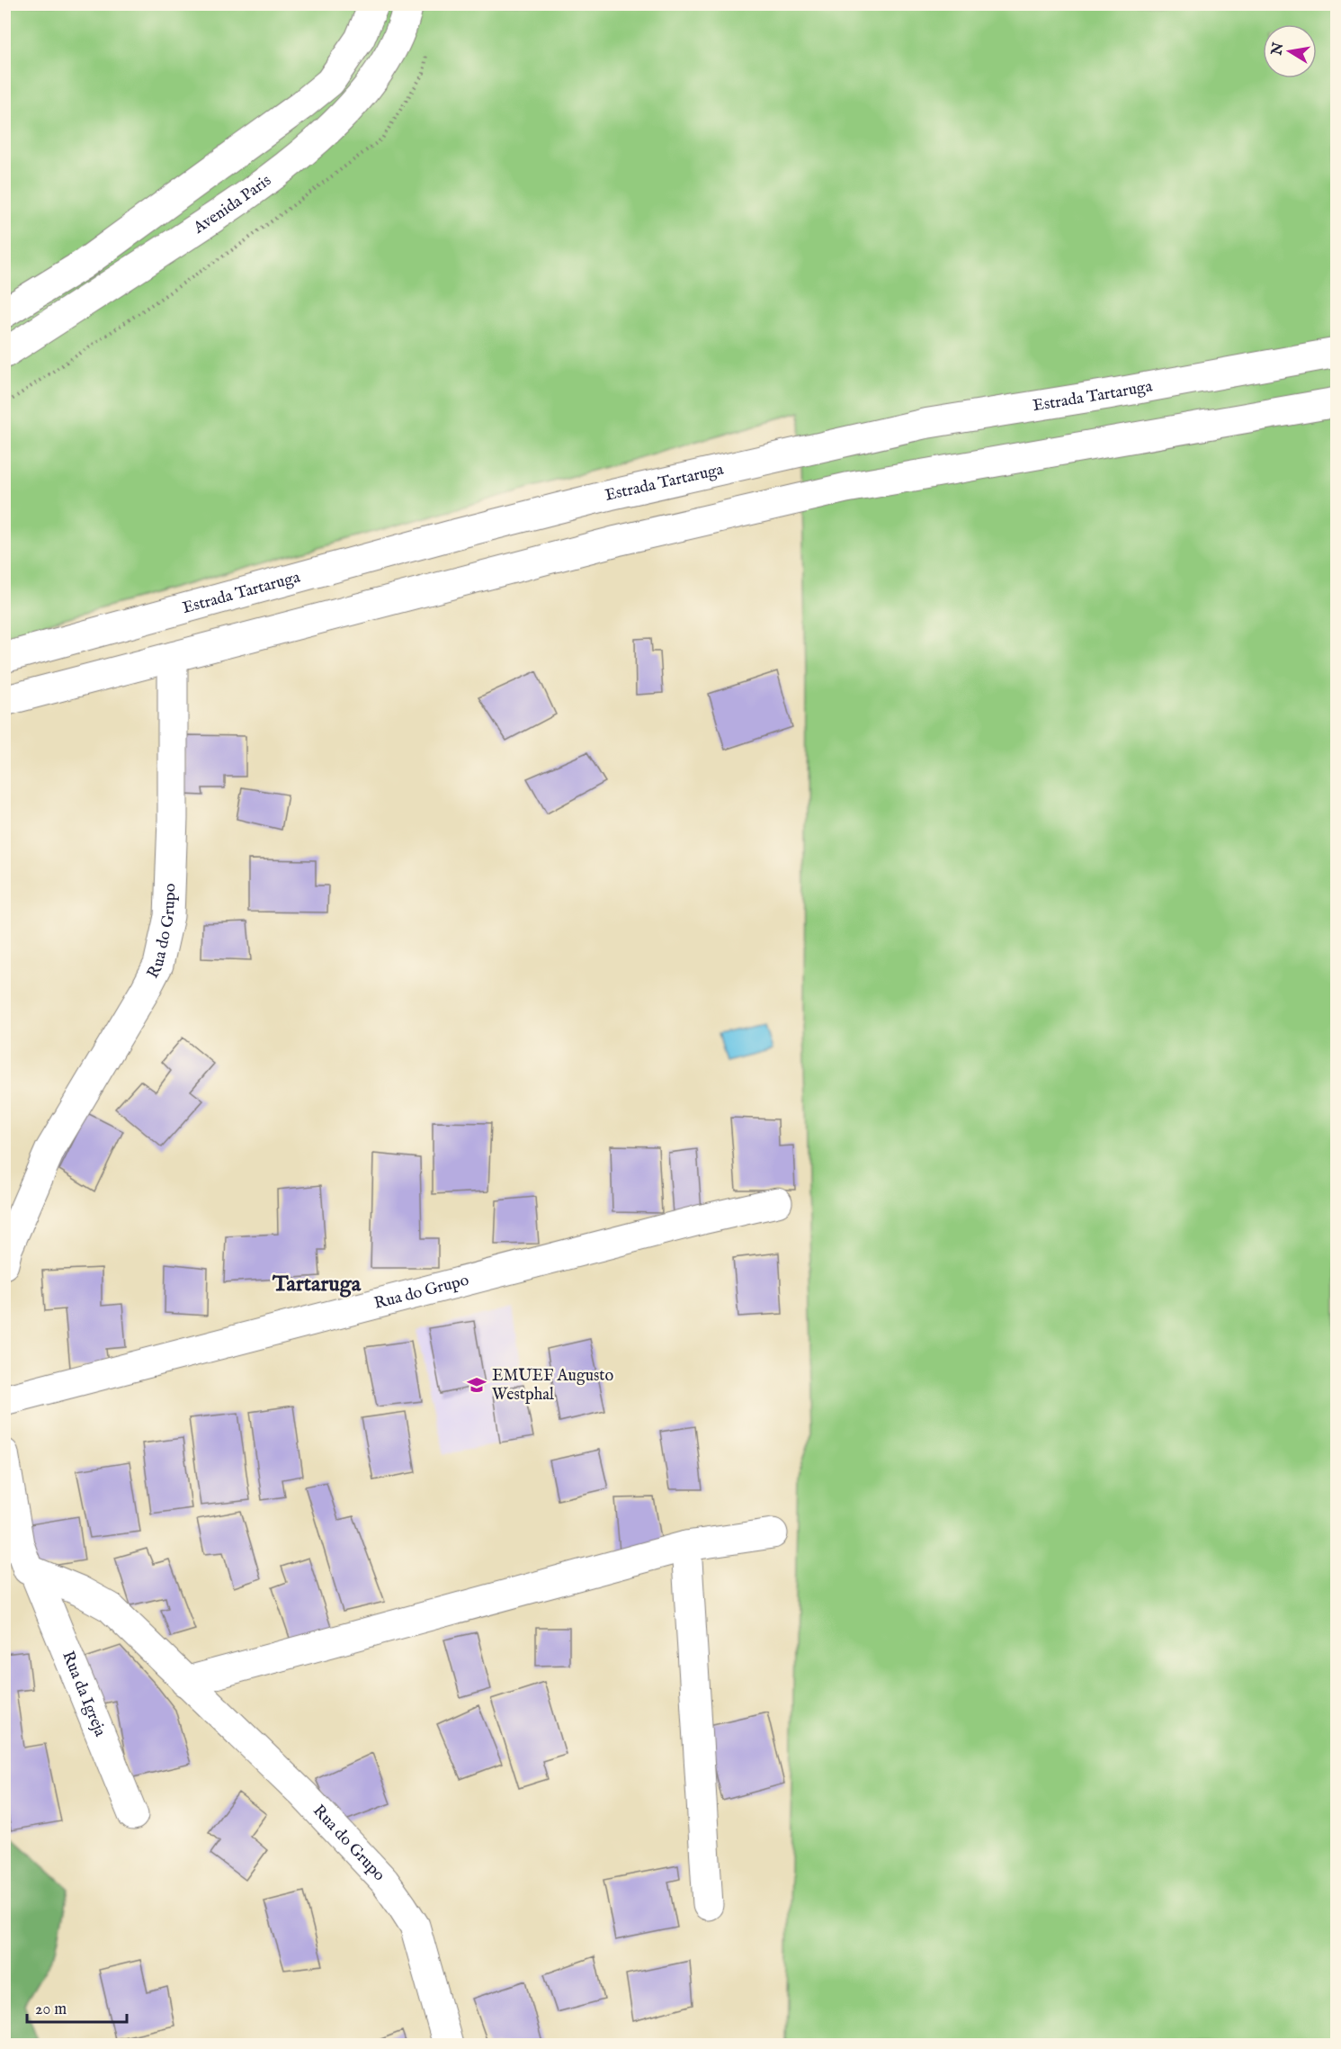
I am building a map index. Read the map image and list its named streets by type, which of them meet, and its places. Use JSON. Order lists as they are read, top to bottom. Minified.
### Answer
{"streets":{"street":["Avenida Paris","Estrada Tartaruga","Rua do Grupo","Rua da Igreja"]},"crossings":[["Rua do Grupo","Rua da Igreja"]],"districts":["Tartaruga"],"places":{"school or university":["EMUEF Augusto Westphal"]},"scale_bar":"20 m","north":"left"}
